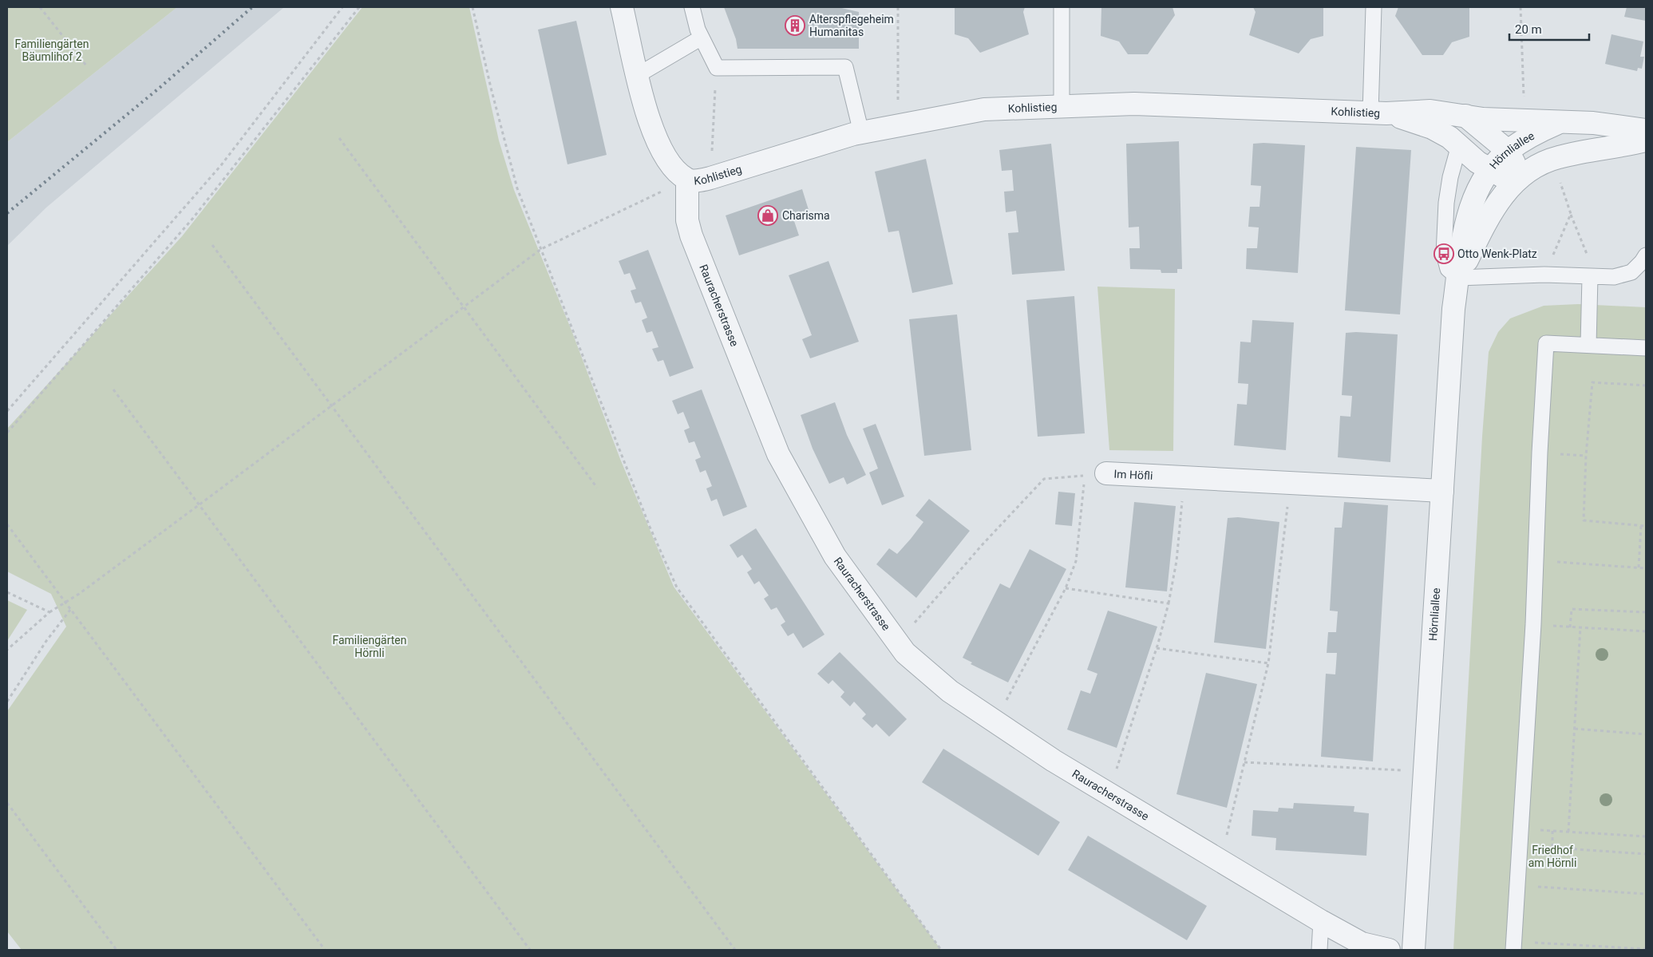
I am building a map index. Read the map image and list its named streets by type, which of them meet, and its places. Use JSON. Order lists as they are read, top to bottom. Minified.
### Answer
{"streets":{"street":["Kohlistieg","Hörnliallee","Rauracherstrasse","Im Höfli"]},"crossings":[["Kohlistieg","Hörnliallee"],["Kohlistieg","Rauracherstrasse"],["Hörnliallee","Im Höfli"]],"parks":["Familiengärten Bäumlihof 2","Familiengärten Hörnli","Friedhof am Hörnli"],"places":{"building":["Alterspflegeheim Humanitas"],"shop":["Charisma"],"bus stop":["Otto Wenk-Platz"]},"scale_bar":"20 m"}
